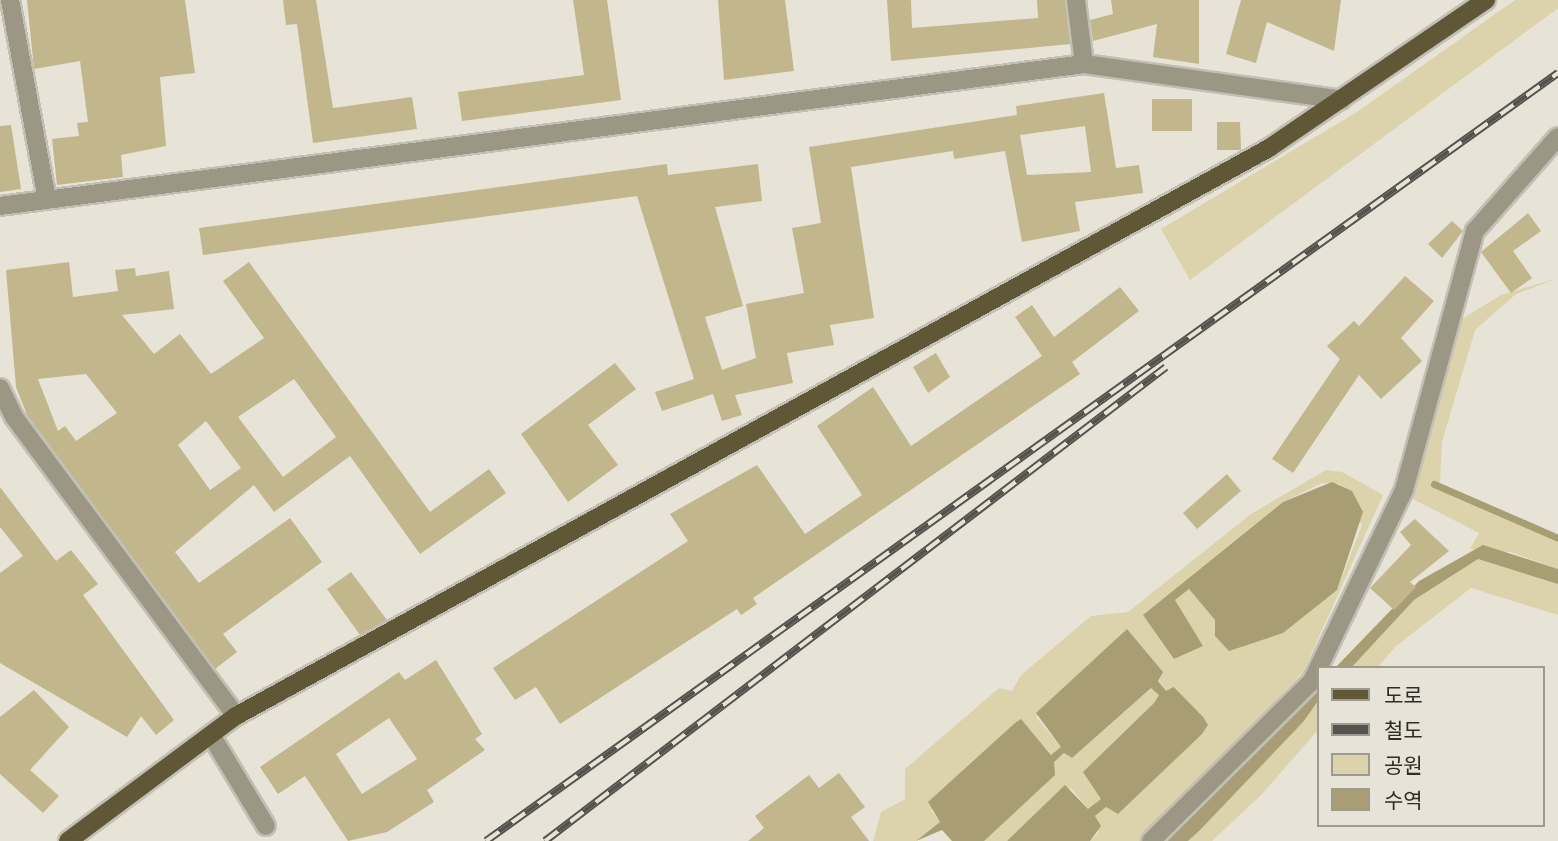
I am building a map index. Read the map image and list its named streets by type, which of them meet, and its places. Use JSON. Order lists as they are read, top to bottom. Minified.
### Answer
{"legend":["도로","철도","공원","수역"]}
